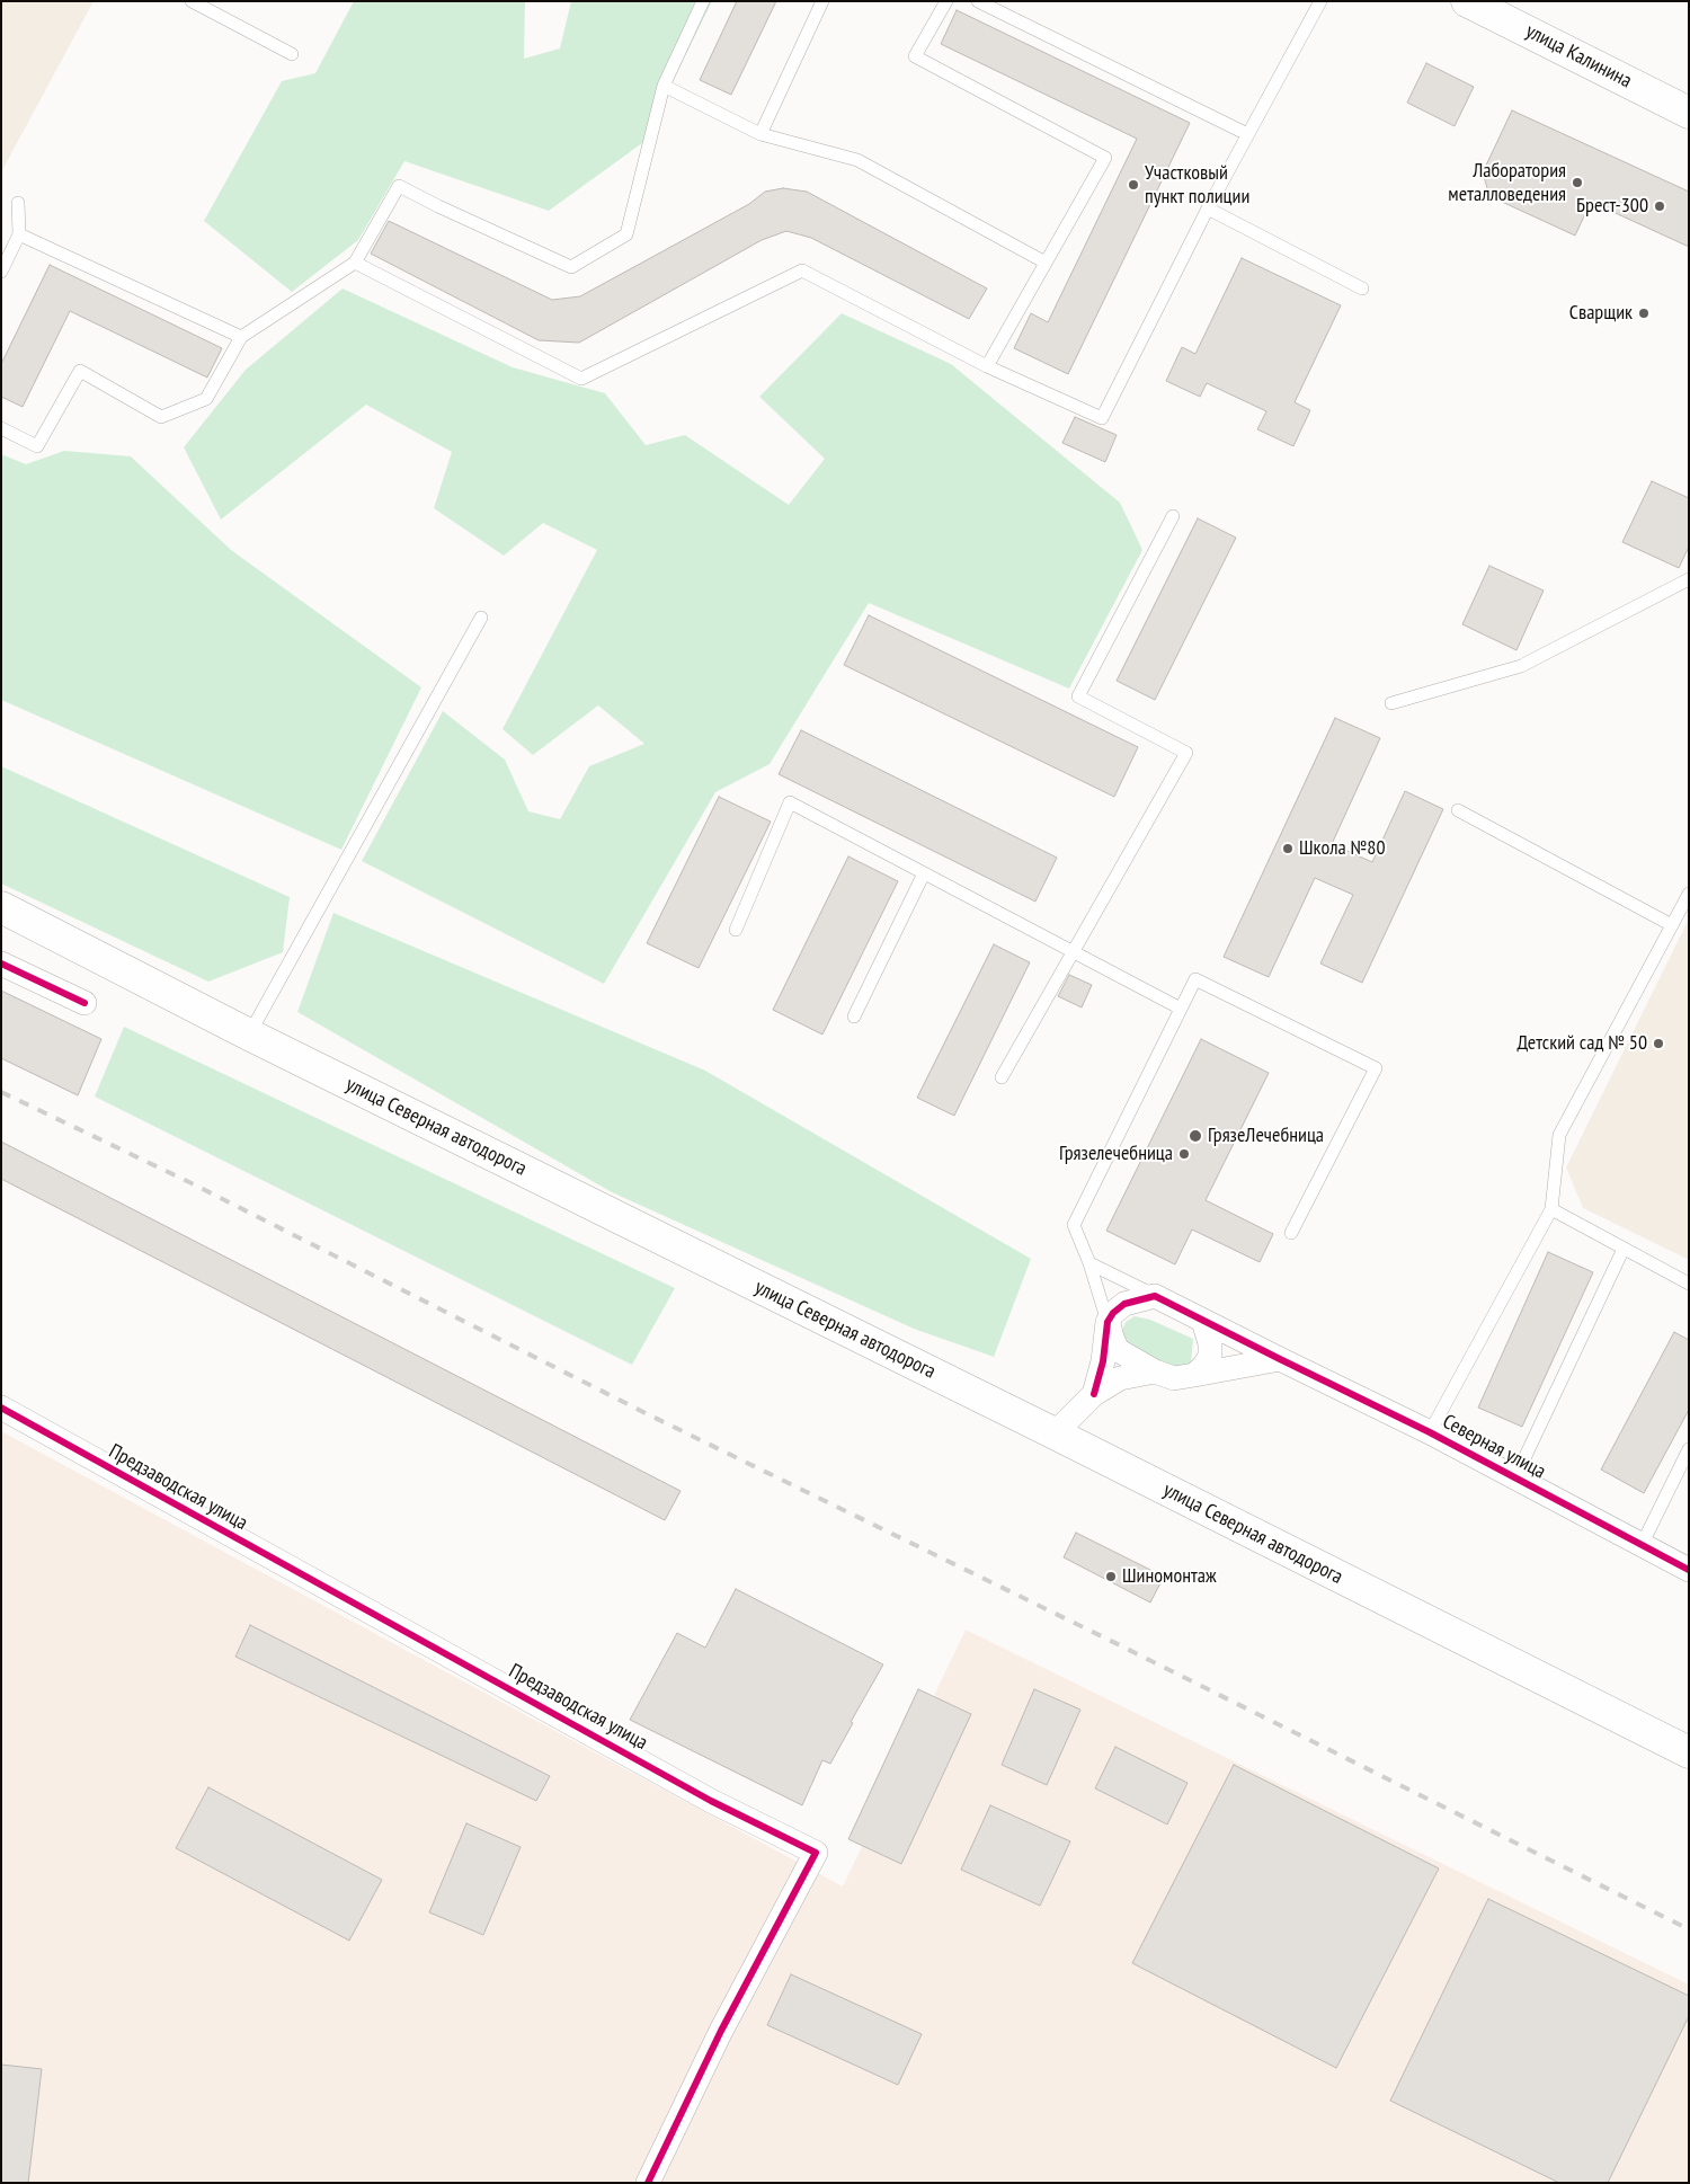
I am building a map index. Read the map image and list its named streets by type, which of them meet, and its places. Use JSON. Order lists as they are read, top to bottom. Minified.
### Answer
{"streets":{"main road":["улица Калинина","улица Северная автодорога"],"street":["Северная улица","Предзаводская улица"]},"places":["Лаборатория металловедения","Участковый пункт полиции","Брест-300","Сварщик","Школа №80","Детский сад № 50","ГрязеЛечебница","Грязелечебница","Шиномонтаж"]}
